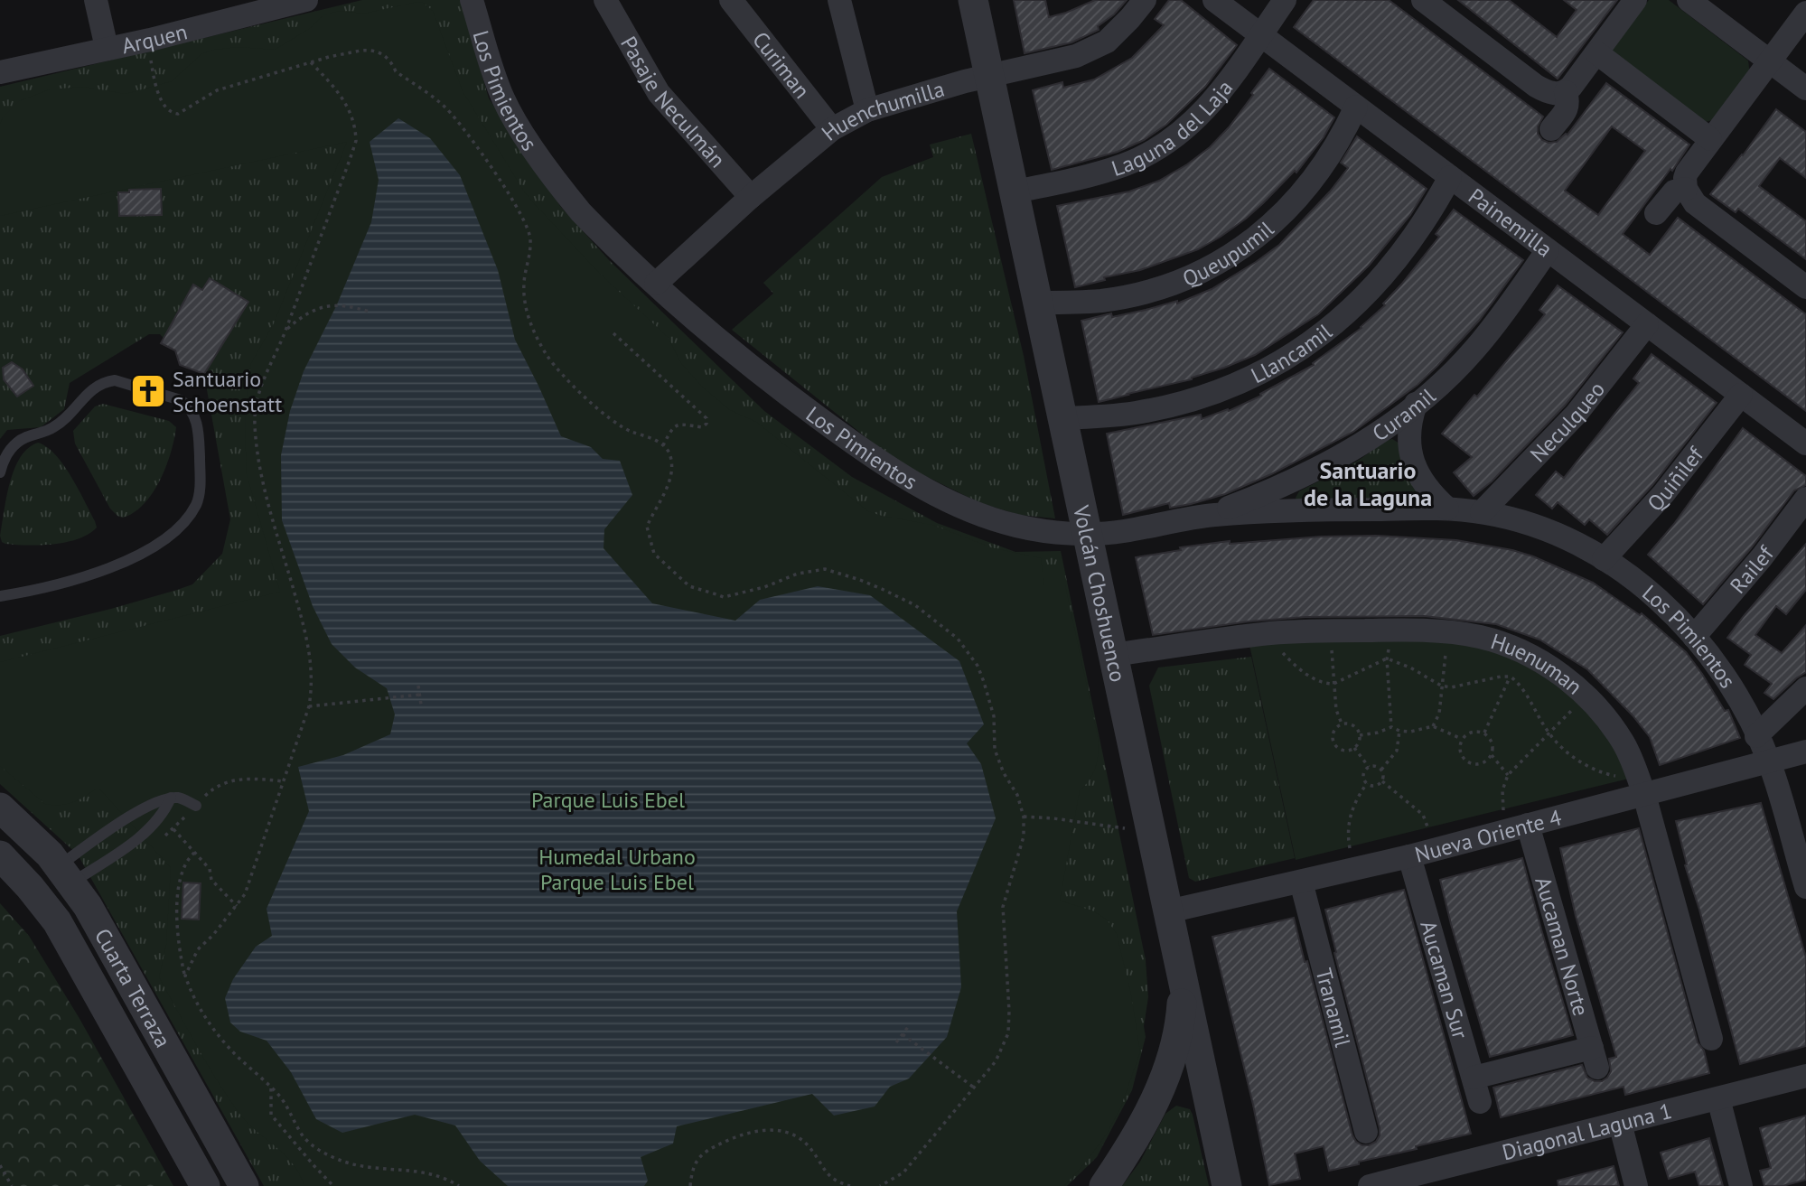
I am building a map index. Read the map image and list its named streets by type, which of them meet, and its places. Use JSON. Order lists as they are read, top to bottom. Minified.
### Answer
{"streets":{"street":["Arquen","Curiman","Los Pimientos","Pasaje Neculmán","Huenchumilla","Laguna del Laja","Painemilla","Queupumil","Llancamil","Curamil","Neculqueo","Quiñilef","Railef","Volcán Choshuenco","Huenuman","Nueva Oriente 4","Aucaman Norte","Aucaman Sur","Cuarta Terraza","Tranamil","Diagonal Laguna 1"]},"crossings":[["Curiman","Huenchumilla"],["Los Pimientos","Huenchumilla"],["Los Pimientos","Curamil"],["Los Pimientos","Neculqueo"],["Los Pimientos","Quiñilef"],["Los Pimientos","Railef"],["Los Pimientos","Volcán Choshuenco"],["Los Pimientos","Nueva Oriente 4"],["Pasaje Neculmán","Huenchumilla"],["Huenchumilla","Volcán Choshuenco"],["Laguna del Laja","Painemilla"],["Laguna del Laja","Volcán Choshuenco"],["Painemilla","Queupumil"],["Painemilla","Llancamil"],["Painemilla","Curamil"],["Painemilla","Neculqueo"],["Painemilla","Quiñilef"],["Queupumil","Volcán Choshuenco"],["Llancamil","Volcán Choshuenco"],["Volcán Choshuenco","Huenuman"],["Volcán Choshuenco","Nueva Oriente 4"],["Huenuman","Nueva Oriente 4"],["Nueva Oriente 4","Aucaman Norte"],["Nueva Oriente 4","Aucaman Sur"],["Nueva Oriente 4","Tranamil"],["Aucaman Norte","Aucaman Sur"]],"districts":["Santuario de la Laguna"],"parks":["Parque Luis Ebel","Humedal Urbano Parque Luis Ebel"],"places":{"church":["Santuario Schoenstatt"]}}
